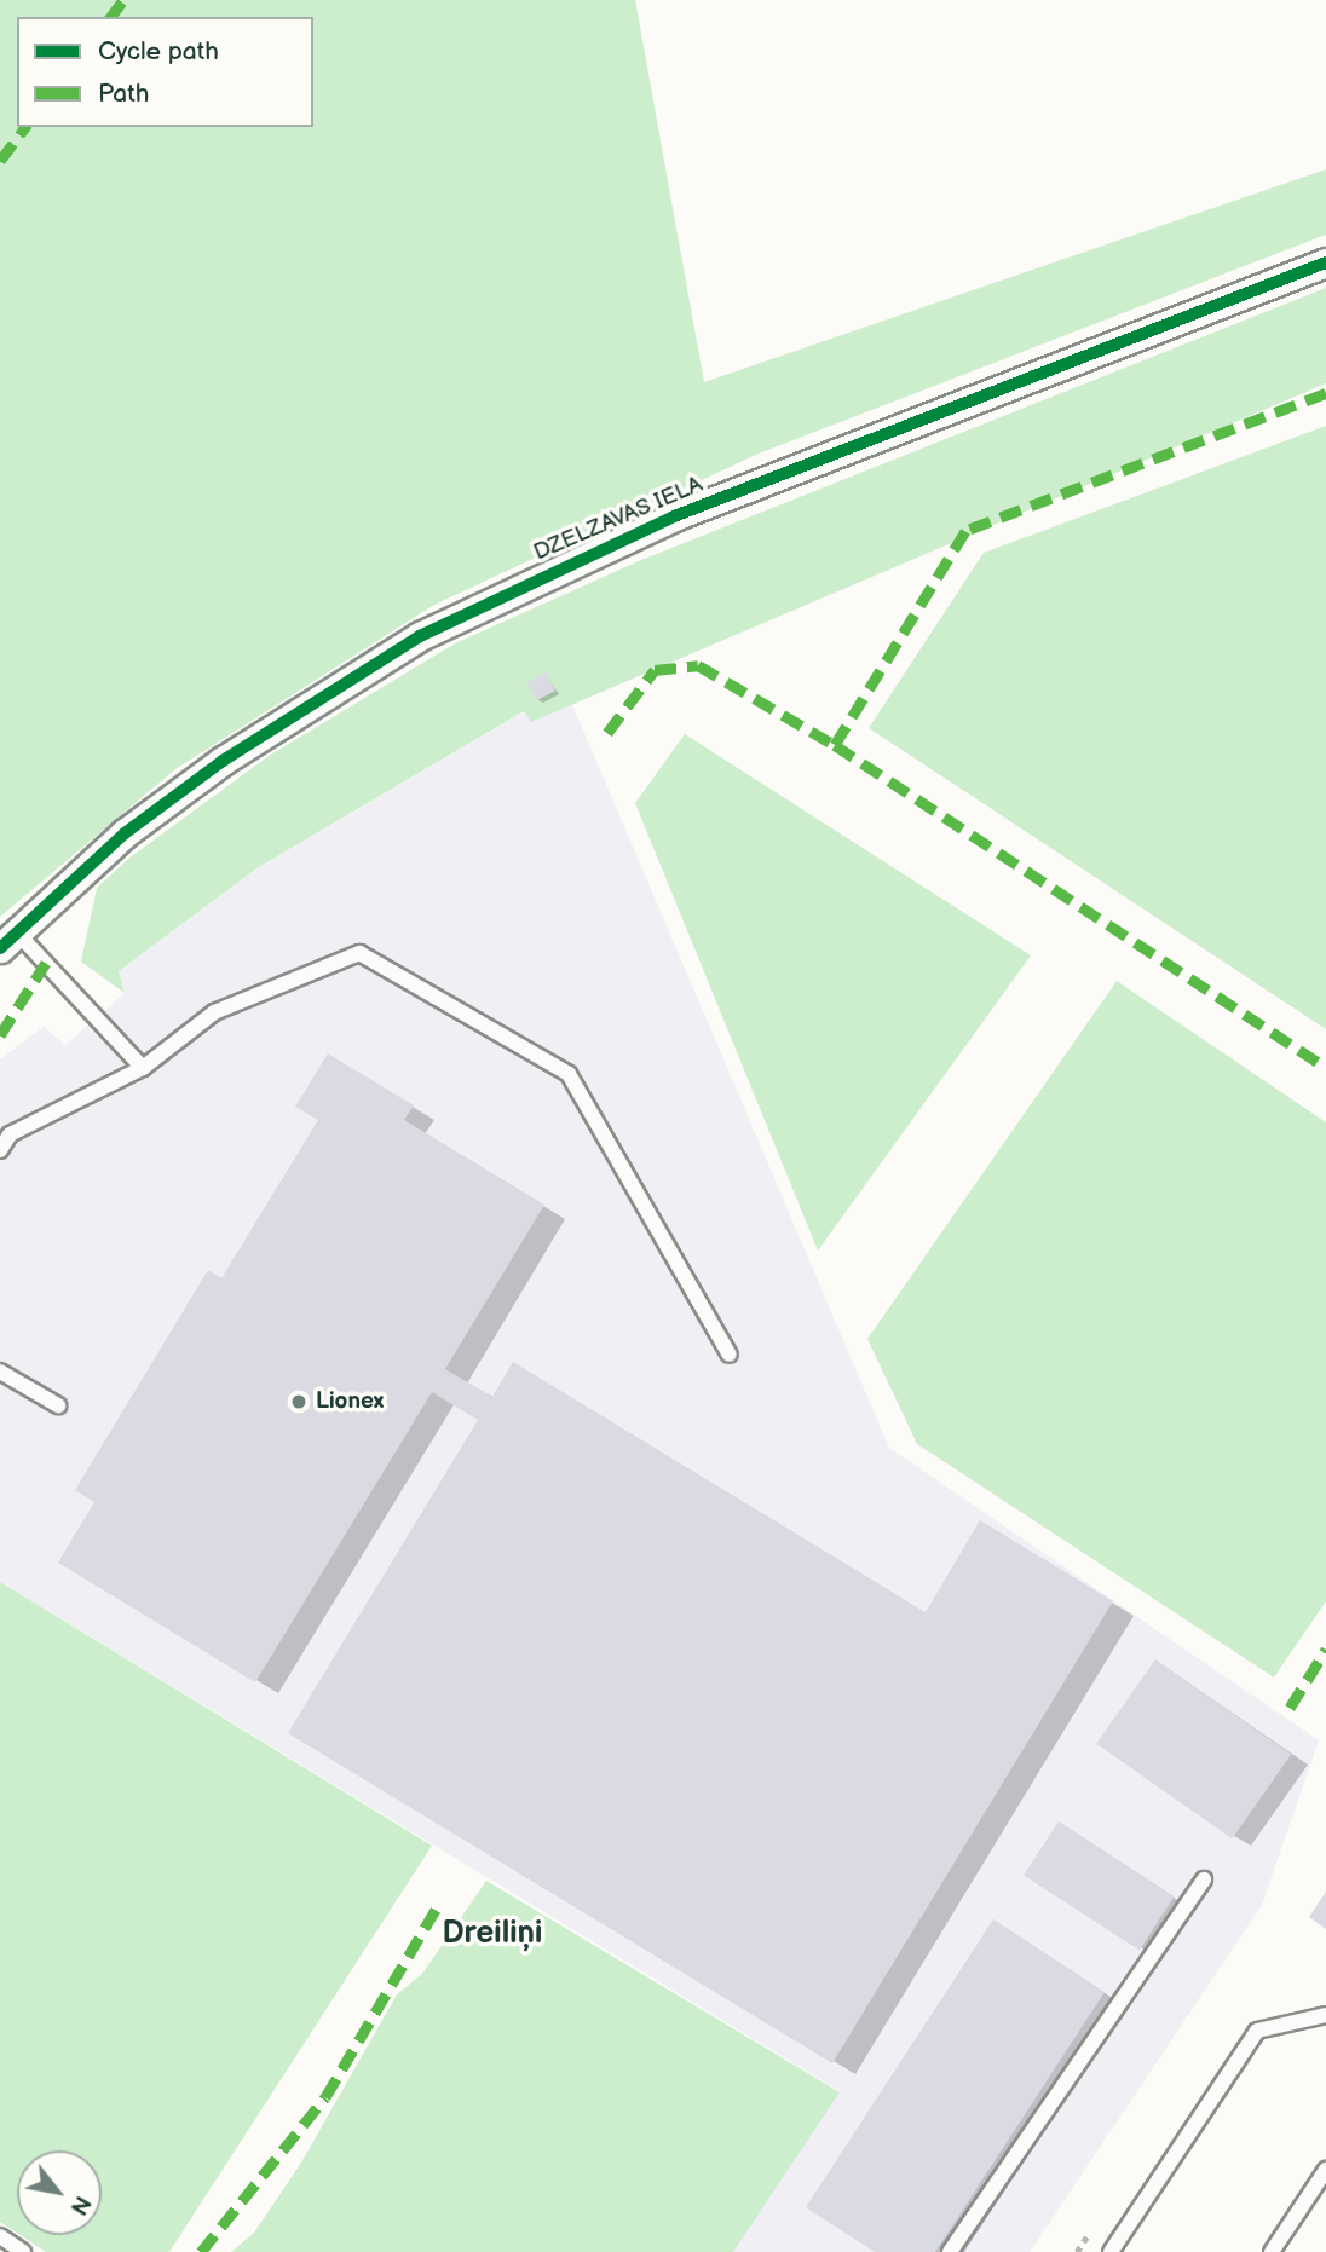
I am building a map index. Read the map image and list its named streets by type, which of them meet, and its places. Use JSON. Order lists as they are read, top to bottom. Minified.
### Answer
{"streets":{"street":["DZELZAVAS IELA"]},"districts":["Dreiliņi"],"places":["Lionex"],"legend":["Cycle path","Path"],"north":"bottom right"}
